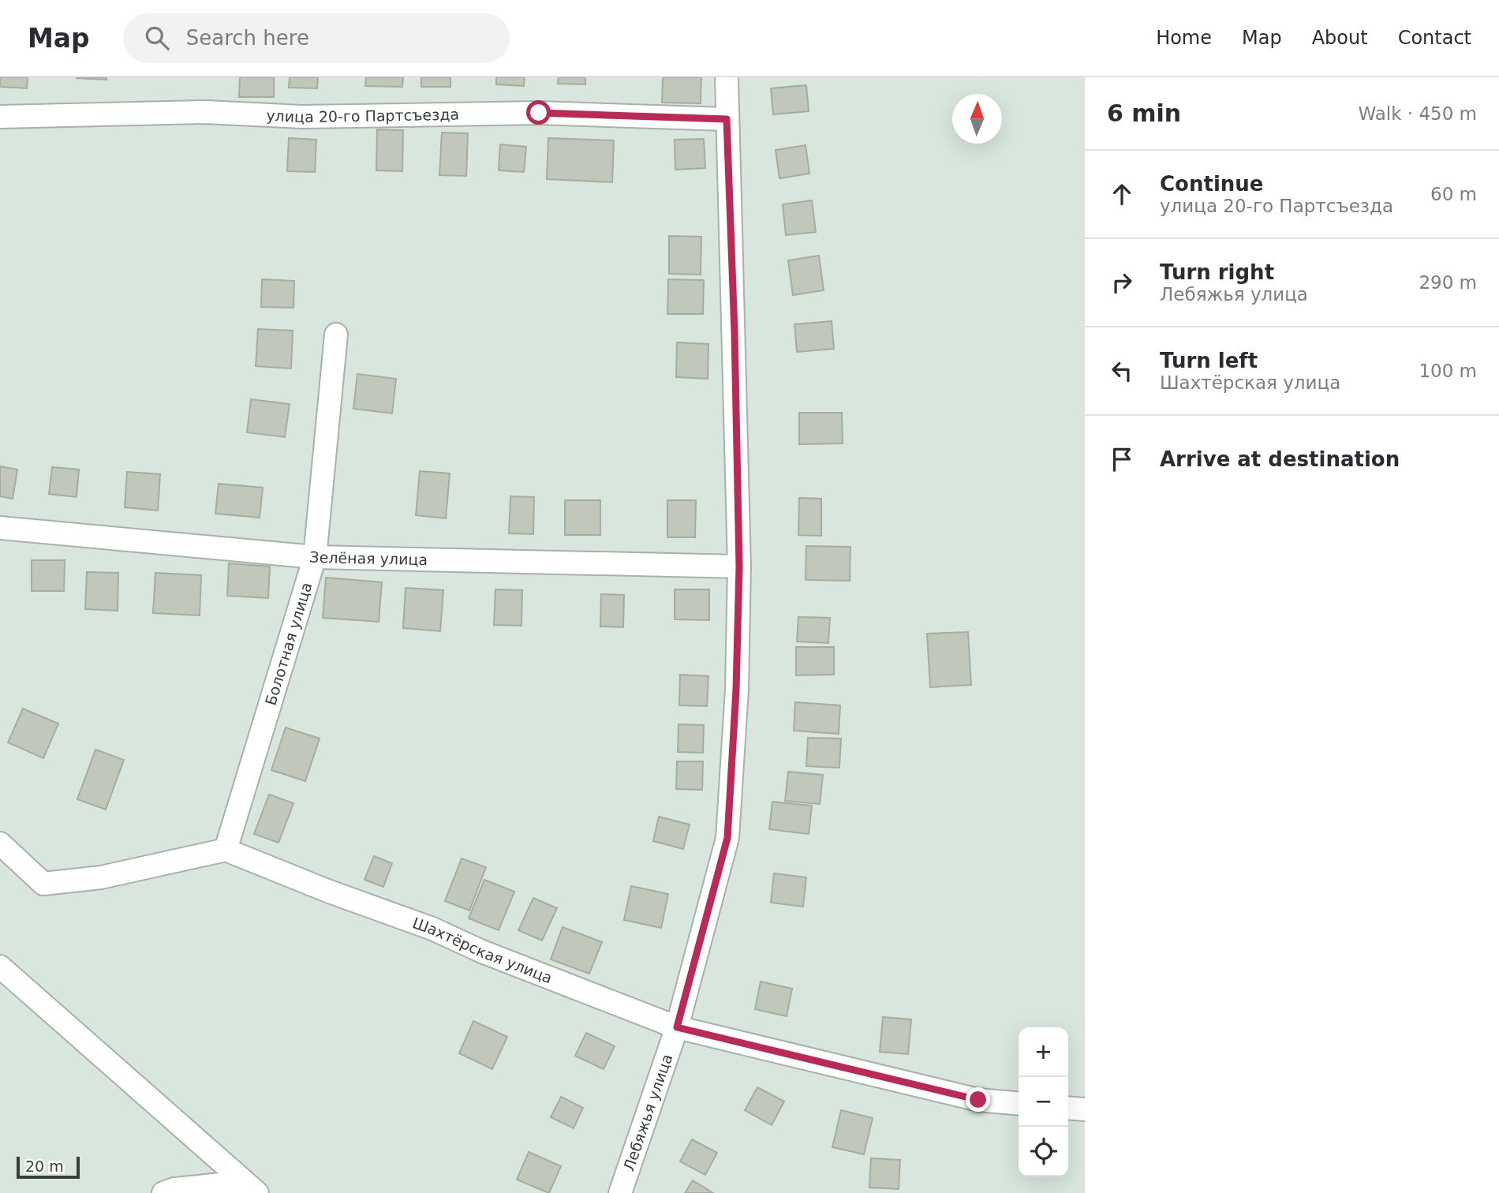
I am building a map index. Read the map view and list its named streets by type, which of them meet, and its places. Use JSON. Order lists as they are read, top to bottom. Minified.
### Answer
{"streets":{"street":["улица 20-го Партсъезда","Зелёная улица","Болотная улица","Шахтёрская улица","Лебяжья улица"]},"crossings":[["улица 20-го Партсъезда","Лебяжья улица"],["Зелёная улица","Болотная улица"],["Зелёная улица","Лебяжья улица"],["Болотная улица","Шахтёрская улица"],["Шахтёрская улица","Лебяжья улица"]],"scale_bar":"20 m","north":"top","page":{"header":"Map","search":"Search here","nav":["Home","Map","About","Contact"],"heading":["6 min","Walk · 450 m"],"list":[["Continue","улица 20-го Партсъезда","60 m"],["Turn right","Лебяжья улица","290 m"],["Turn left","Шахтёрская улица","100 m"],"Arrive at destination"],"map_buttons":["+","−"],"scale":"20 m"}}
